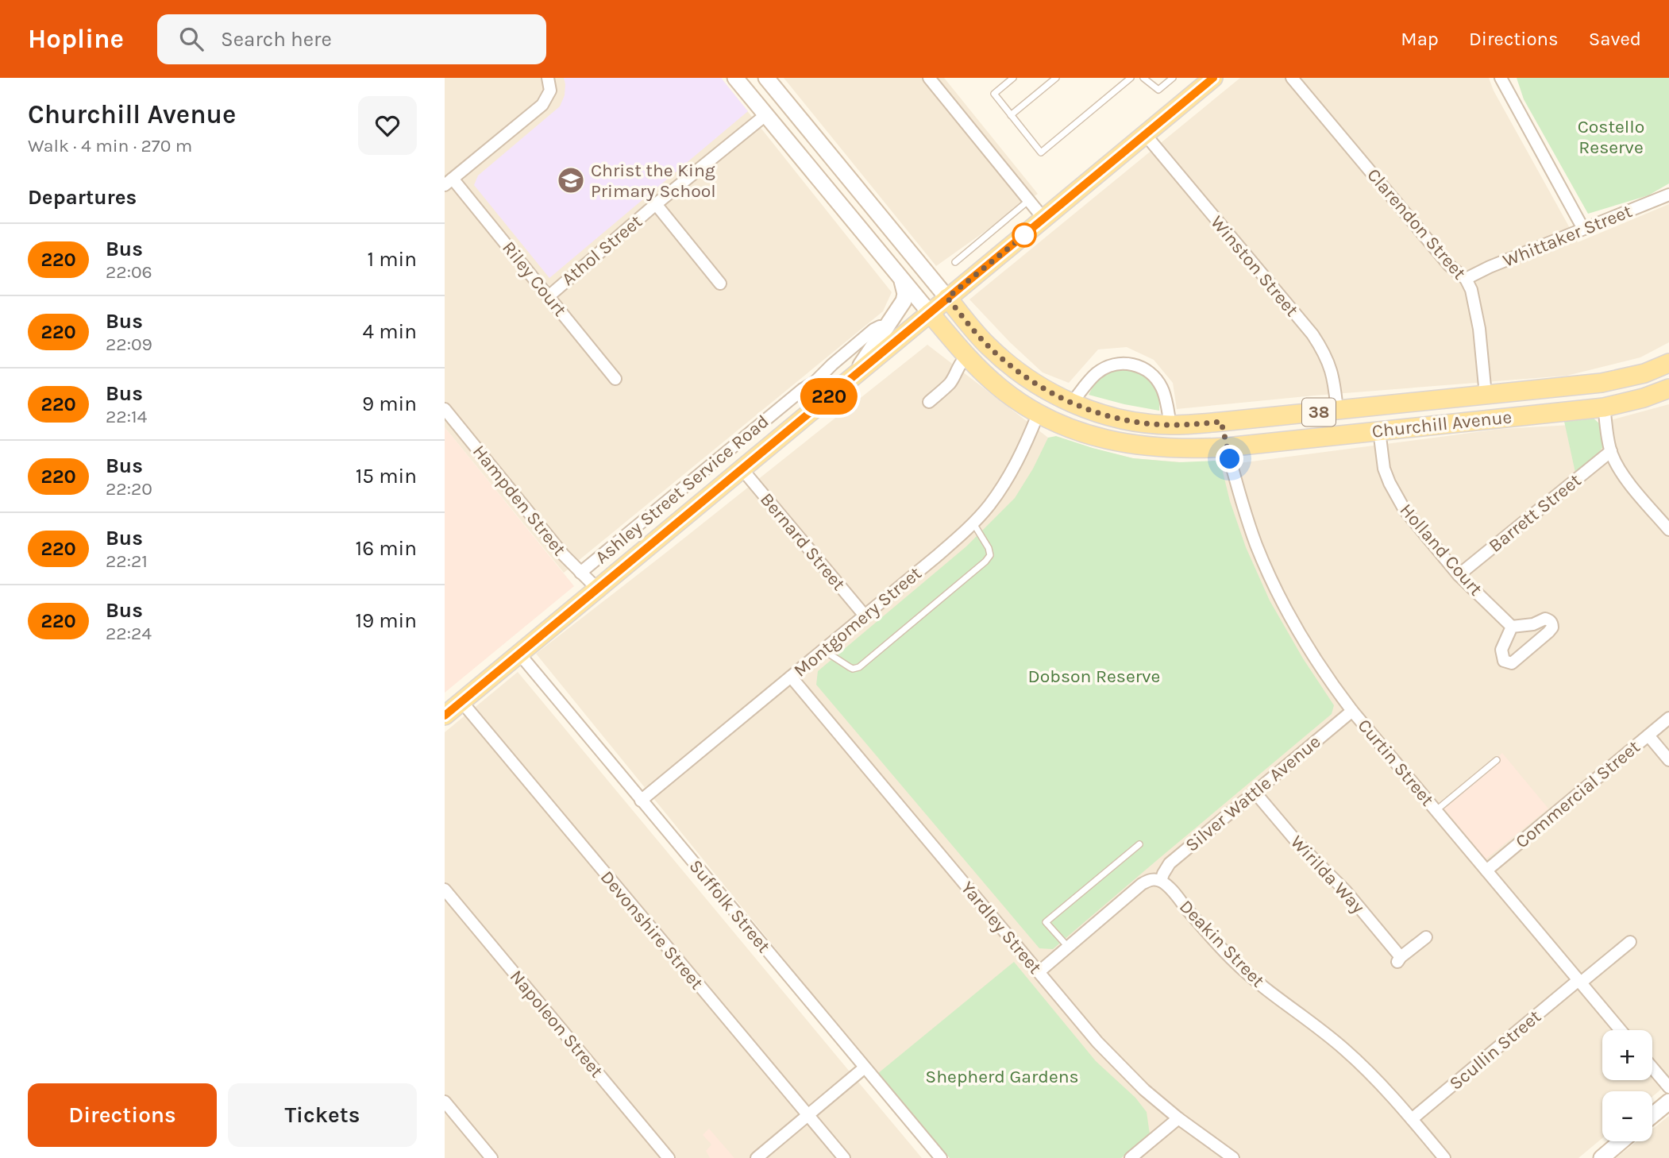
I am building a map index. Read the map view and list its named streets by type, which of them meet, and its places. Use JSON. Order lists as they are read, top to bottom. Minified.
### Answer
{"streets":{"main road":["Athol Street","38","Churchill Avenue"],"street":["Clarendon Street","Whittaker Street","Winston Street","Riley Court","Ashley Street Service Road","Hampden Street","Barrett Street","Bernard Street","Holland Court","Montgomery Street","Curtin Street","Silver Wattle Avenue","Commercial Street","Wirilda Way","Suffolk Street","Yardley Street","Devonshire Street","Deakin Street","Napoleon Street","Scullin Street"]},"crossings":[["Clarendon Street","Whittaker Street"],["Clarendon Street","Churchill Avenue"],["Athol Street","Riley Court"],["Athol Street","Churchill Avenue"],["Winston Street","Churchill Avenue"],["Churchill Avenue","Holland Court"],["Churchill Avenue","Montgomery Street"],["Churchill Avenue","Curtin Street"],["Ashley Street Service Road","Hampden Street"],["Barrett Street","Holland Court"],["Bernard Street","Montgomery Street"],["Montgomery Street","Suffolk Street"],["Montgomery Street","Yardley Street"],["Curtin Street","Silver Wattle Avenue"],["Curtin Street","Commercial Street"],["Curtin Street","Scullin Street"],["Silver Wattle Avenue","Wirilda Way"],["Silver Wattle Avenue","Deakin Street"],["Deakin Street","Scullin Street"]],"parks":["Costello Reserve","Dobson Reserve","Shepherd Gardens"],"places":{"school or university":["Christ the King Primary School"]},"lines":["bus line 220"],"page":{"header":"Hopline","search":"Search here","nav":["Map","Directions","Saved"],"heading":[["Churchill Avenue","Walk · 4 min · 270 m"],"Departures"],"on_map":"220","list":[{"mark":"220","name":"Bus","note":"22:06","value":"1 min"},{"mark":"220","name":"Bus","note":"22:09","value":"4 min"},{"mark":"220","name":"Bus","note":"22:14","value":"9 min"},{"mark":"220","name":"Bus","note":"22:20","value":"15 min"},{"mark":"220","name":"Bus","note":"22:21","value":"16 min"},{"mark":"220","name":"Bus","note":"22:24","value":"19 min"}],"map_buttons":["+","−"],"buttons":["Directions","Tickets"]}}
